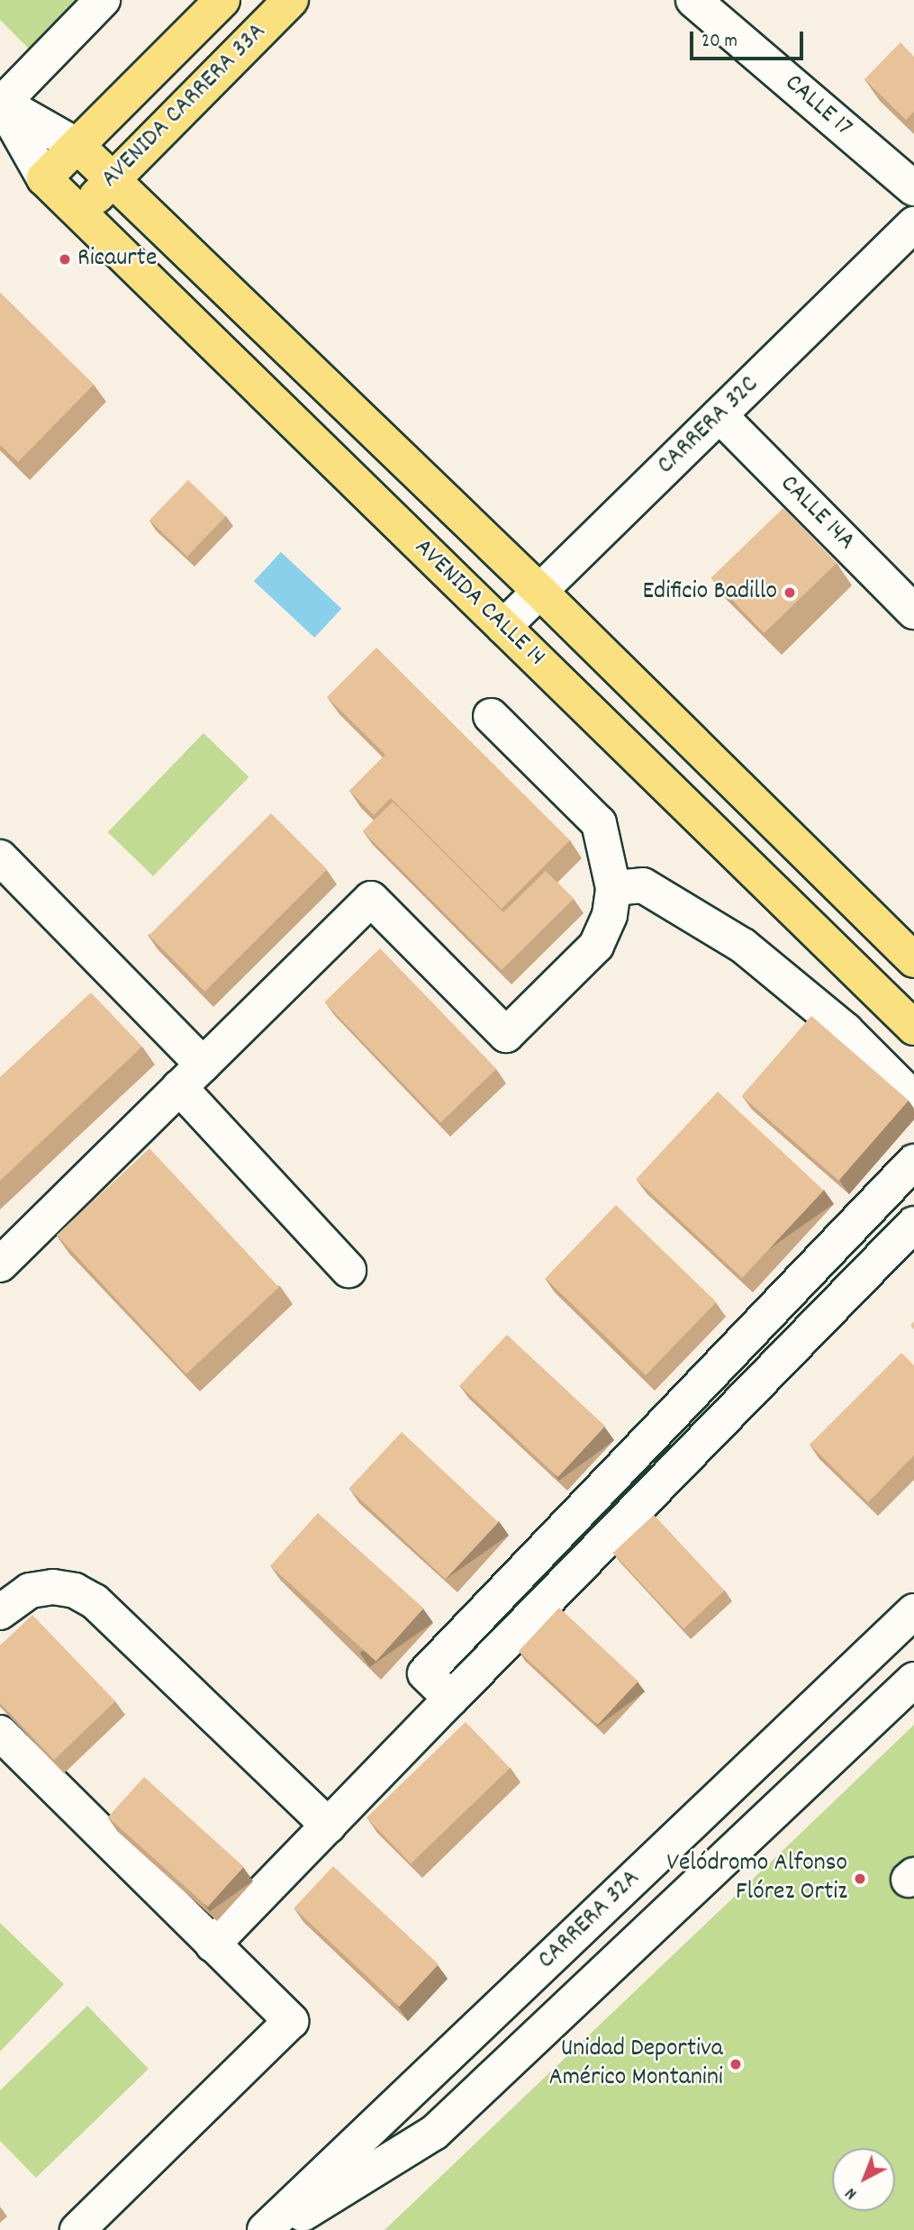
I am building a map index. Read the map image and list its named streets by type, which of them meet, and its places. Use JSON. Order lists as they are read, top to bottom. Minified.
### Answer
{"streets":{"main road":["AVENIDA CARRERA 33A","AVENIDA CALLE 14"],"street":["CALLE 17","CARRERA 32C","CALLE 14A","CARRERA 32A"]},"crossings":[["AVENIDA CARRERA 33A","AVENIDA CALLE 14"],["CARRERA 32C","CALLE 14A"],["CARRERA 32C","AVENIDA CALLE 14"]],"places":["Ricaurte","Edificio Badillo","Velódromo Alfonso Flórez Ortiz","Unidad Deportiva Américo Montanini"],"scale_bar":"20 m","north":"bottom left"}
